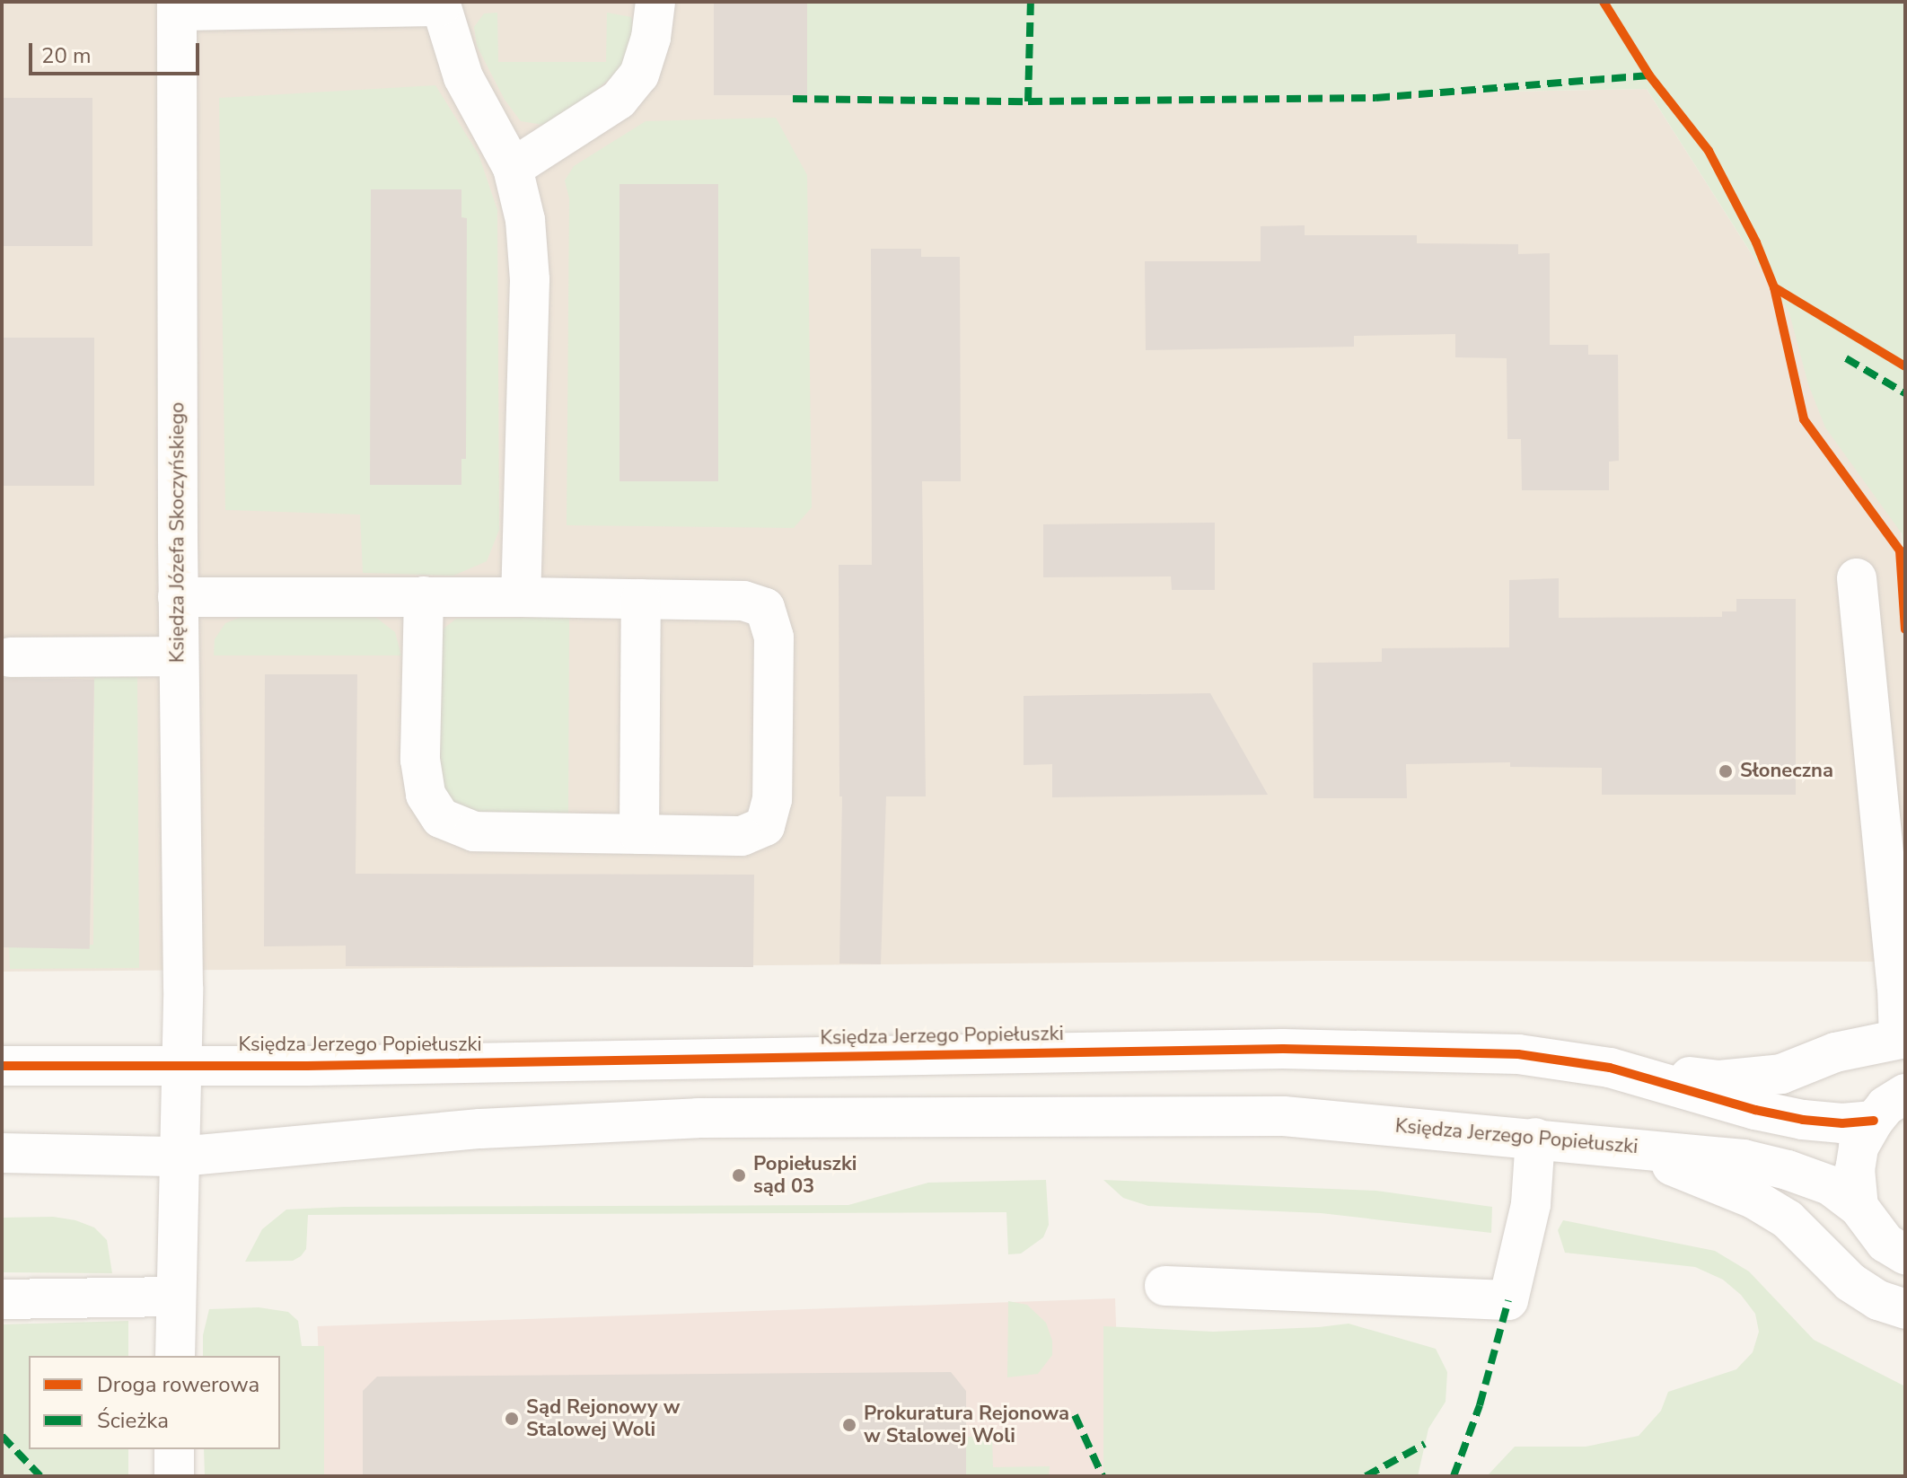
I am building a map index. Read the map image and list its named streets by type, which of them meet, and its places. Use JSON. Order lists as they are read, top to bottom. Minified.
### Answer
{"streets":{"street":["Księdza Józefa Skoczyńskiego","Księdza Jerzego Popiełuszki"]},"crossings":[["Księdza Józefa Skoczyńskiego","Księdza Jerzego Popiełuszki"]],"places":["Słoneczna","Popiełuszki sąd 03","Sąd Rejonowy w Stalowej Woli","Prokuratura Rejonowa w Stalowej Woli"],"legend":["Droga rowerowa","Ścieżka"],"scale_bar":"20 m"}
